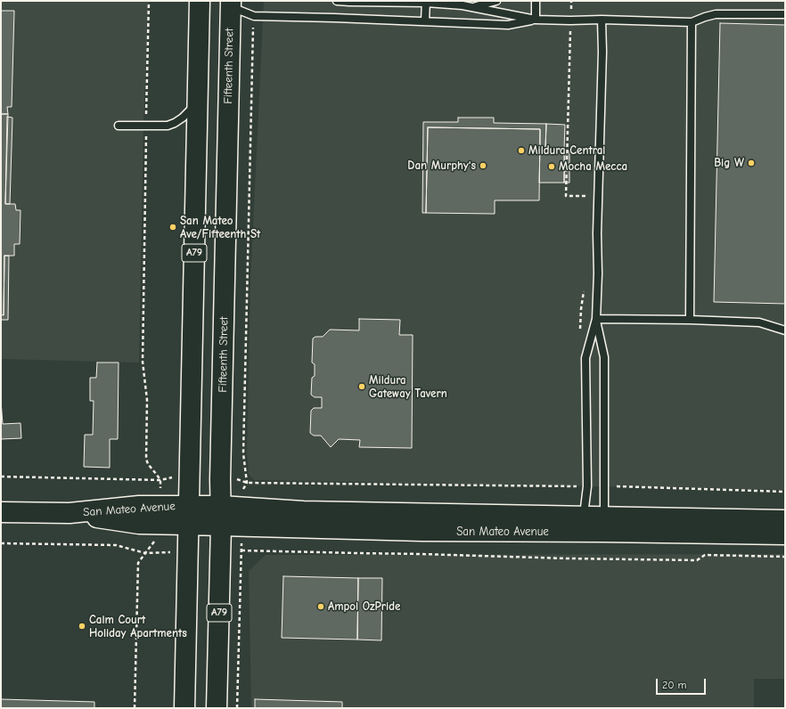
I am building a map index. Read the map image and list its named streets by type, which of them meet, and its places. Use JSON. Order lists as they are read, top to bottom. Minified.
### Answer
{"streets":{"main road":["Fifteenth Street","A79","San Mateo Avenue"]},"crossings":[["Fifteenth Street","San Mateo Avenue"],["A79","San Mateo Avenue"]],"places":["Mildura Central","Big W","Dan Murphy's","Mocha Mecca","San Mateo Ave/Fifteenth St","Mildura Gateway Tavern","Ampol OzPride","Calm Court Holiday Apartments"],"scale_bar":"20 m"}
